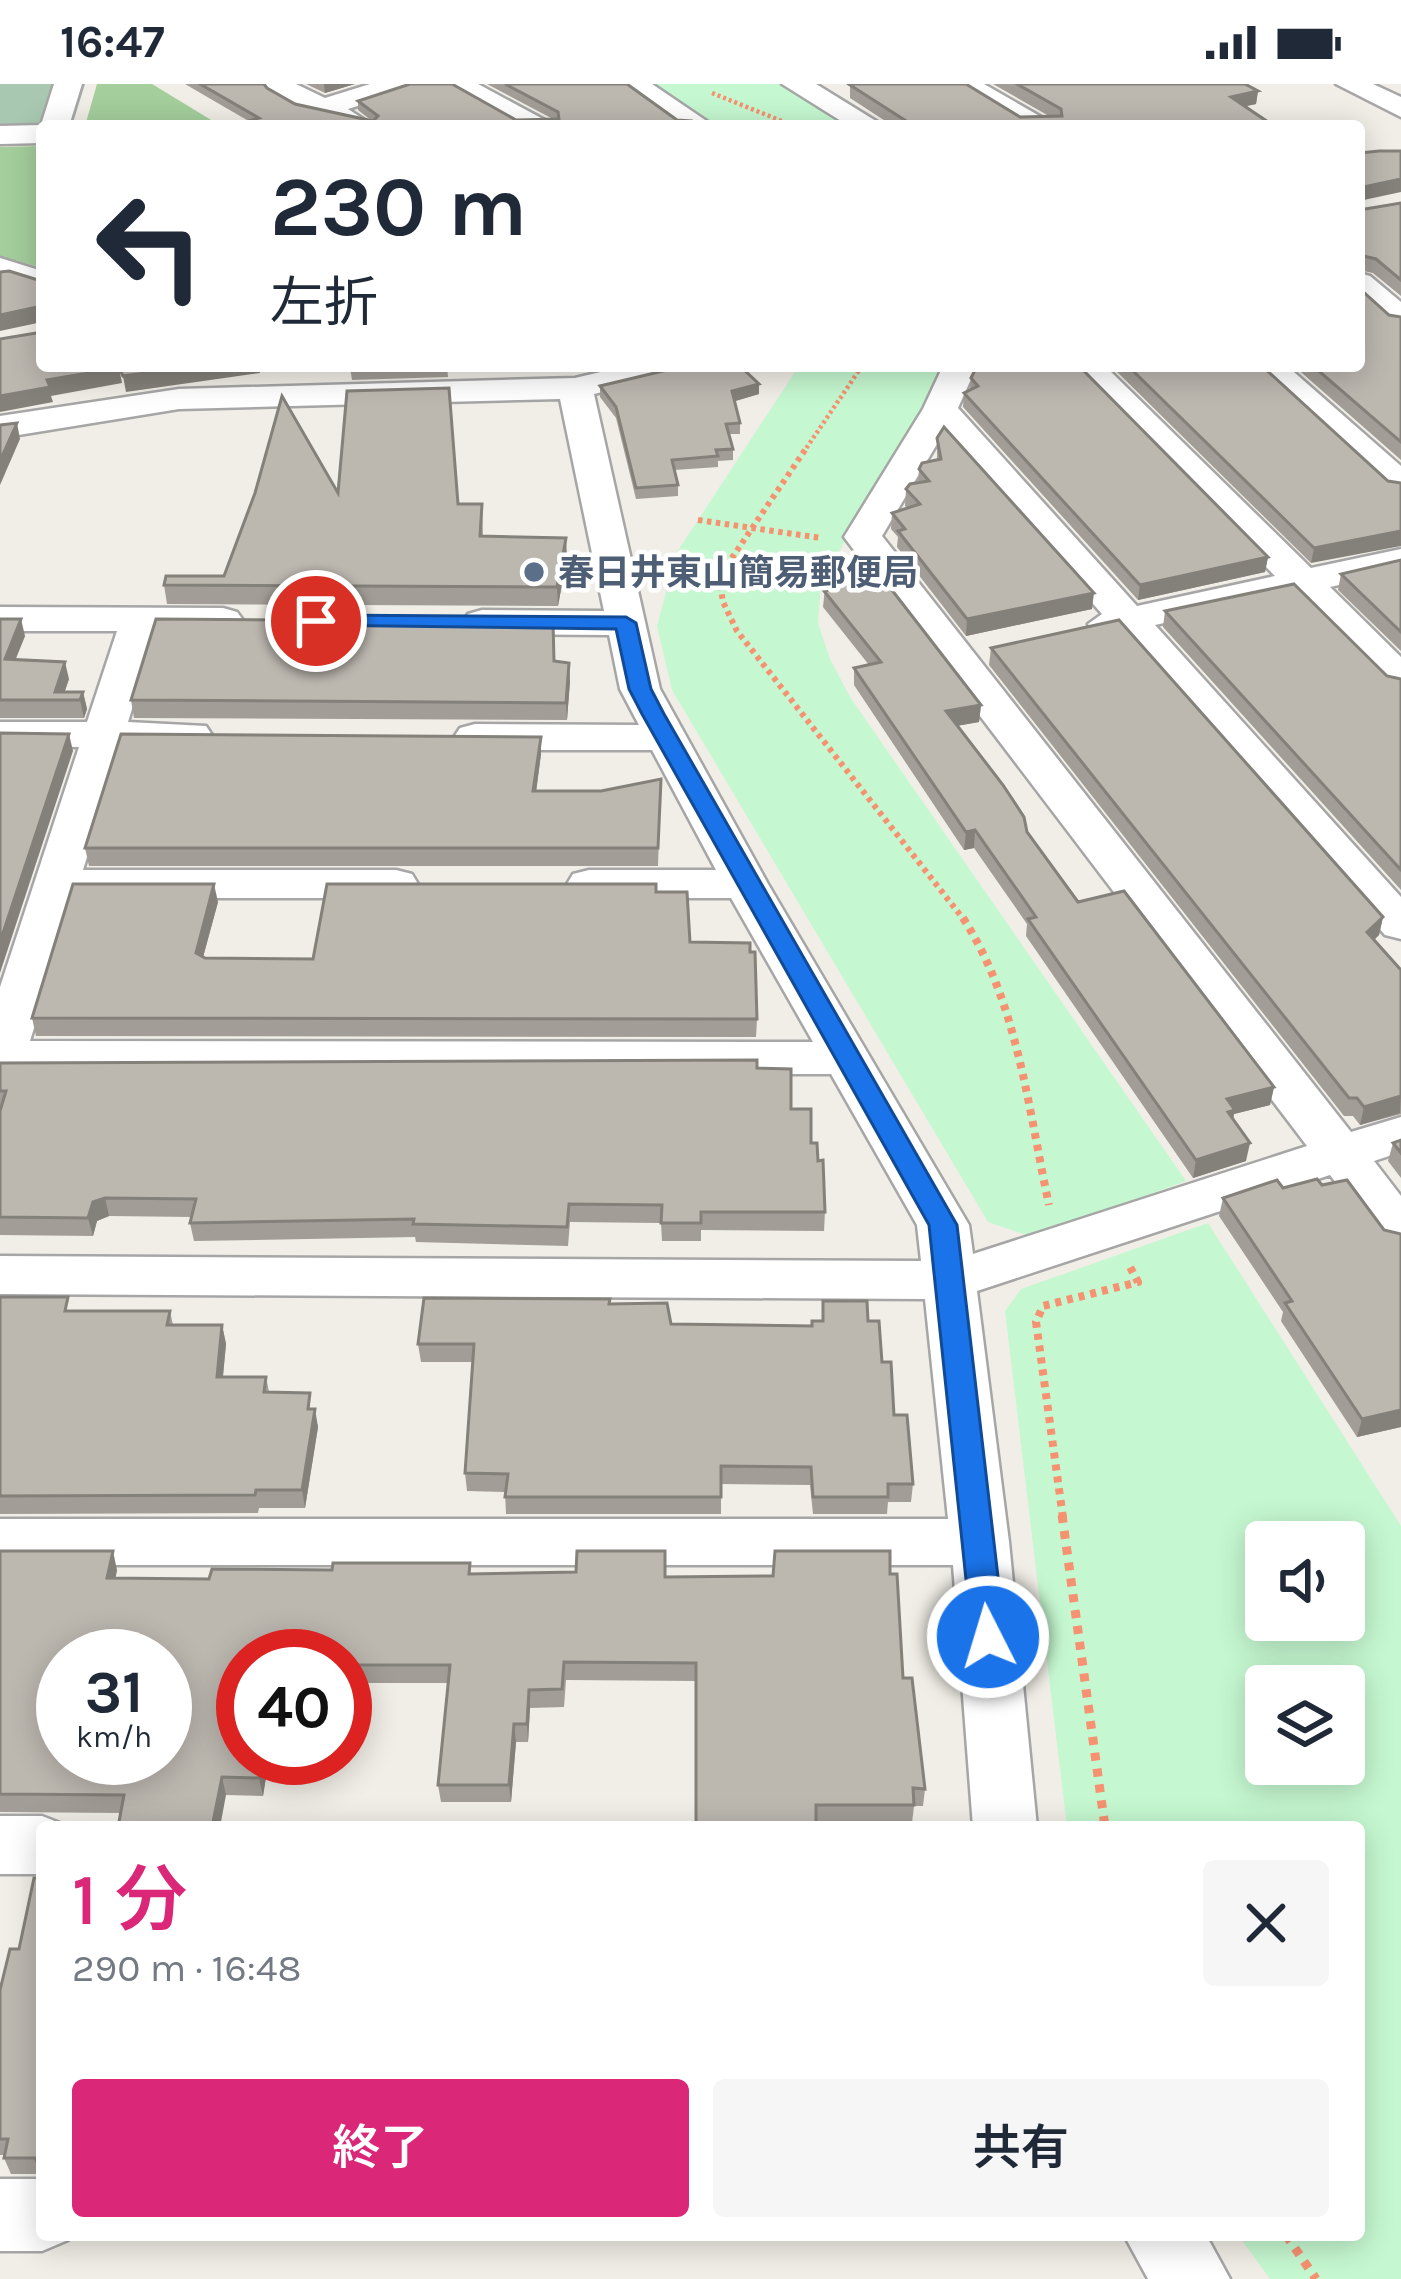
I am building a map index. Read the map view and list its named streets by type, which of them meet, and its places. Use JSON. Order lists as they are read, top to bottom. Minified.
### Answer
{"places":["春日井東山簡易郵便局"],"page":{"status":"16:47","turn":["230 m","左折"],"speed":"31 km/h","limit":"40","heading":["1 分","290 m · 16:48"],"buttons":["終了","共有"]}}
